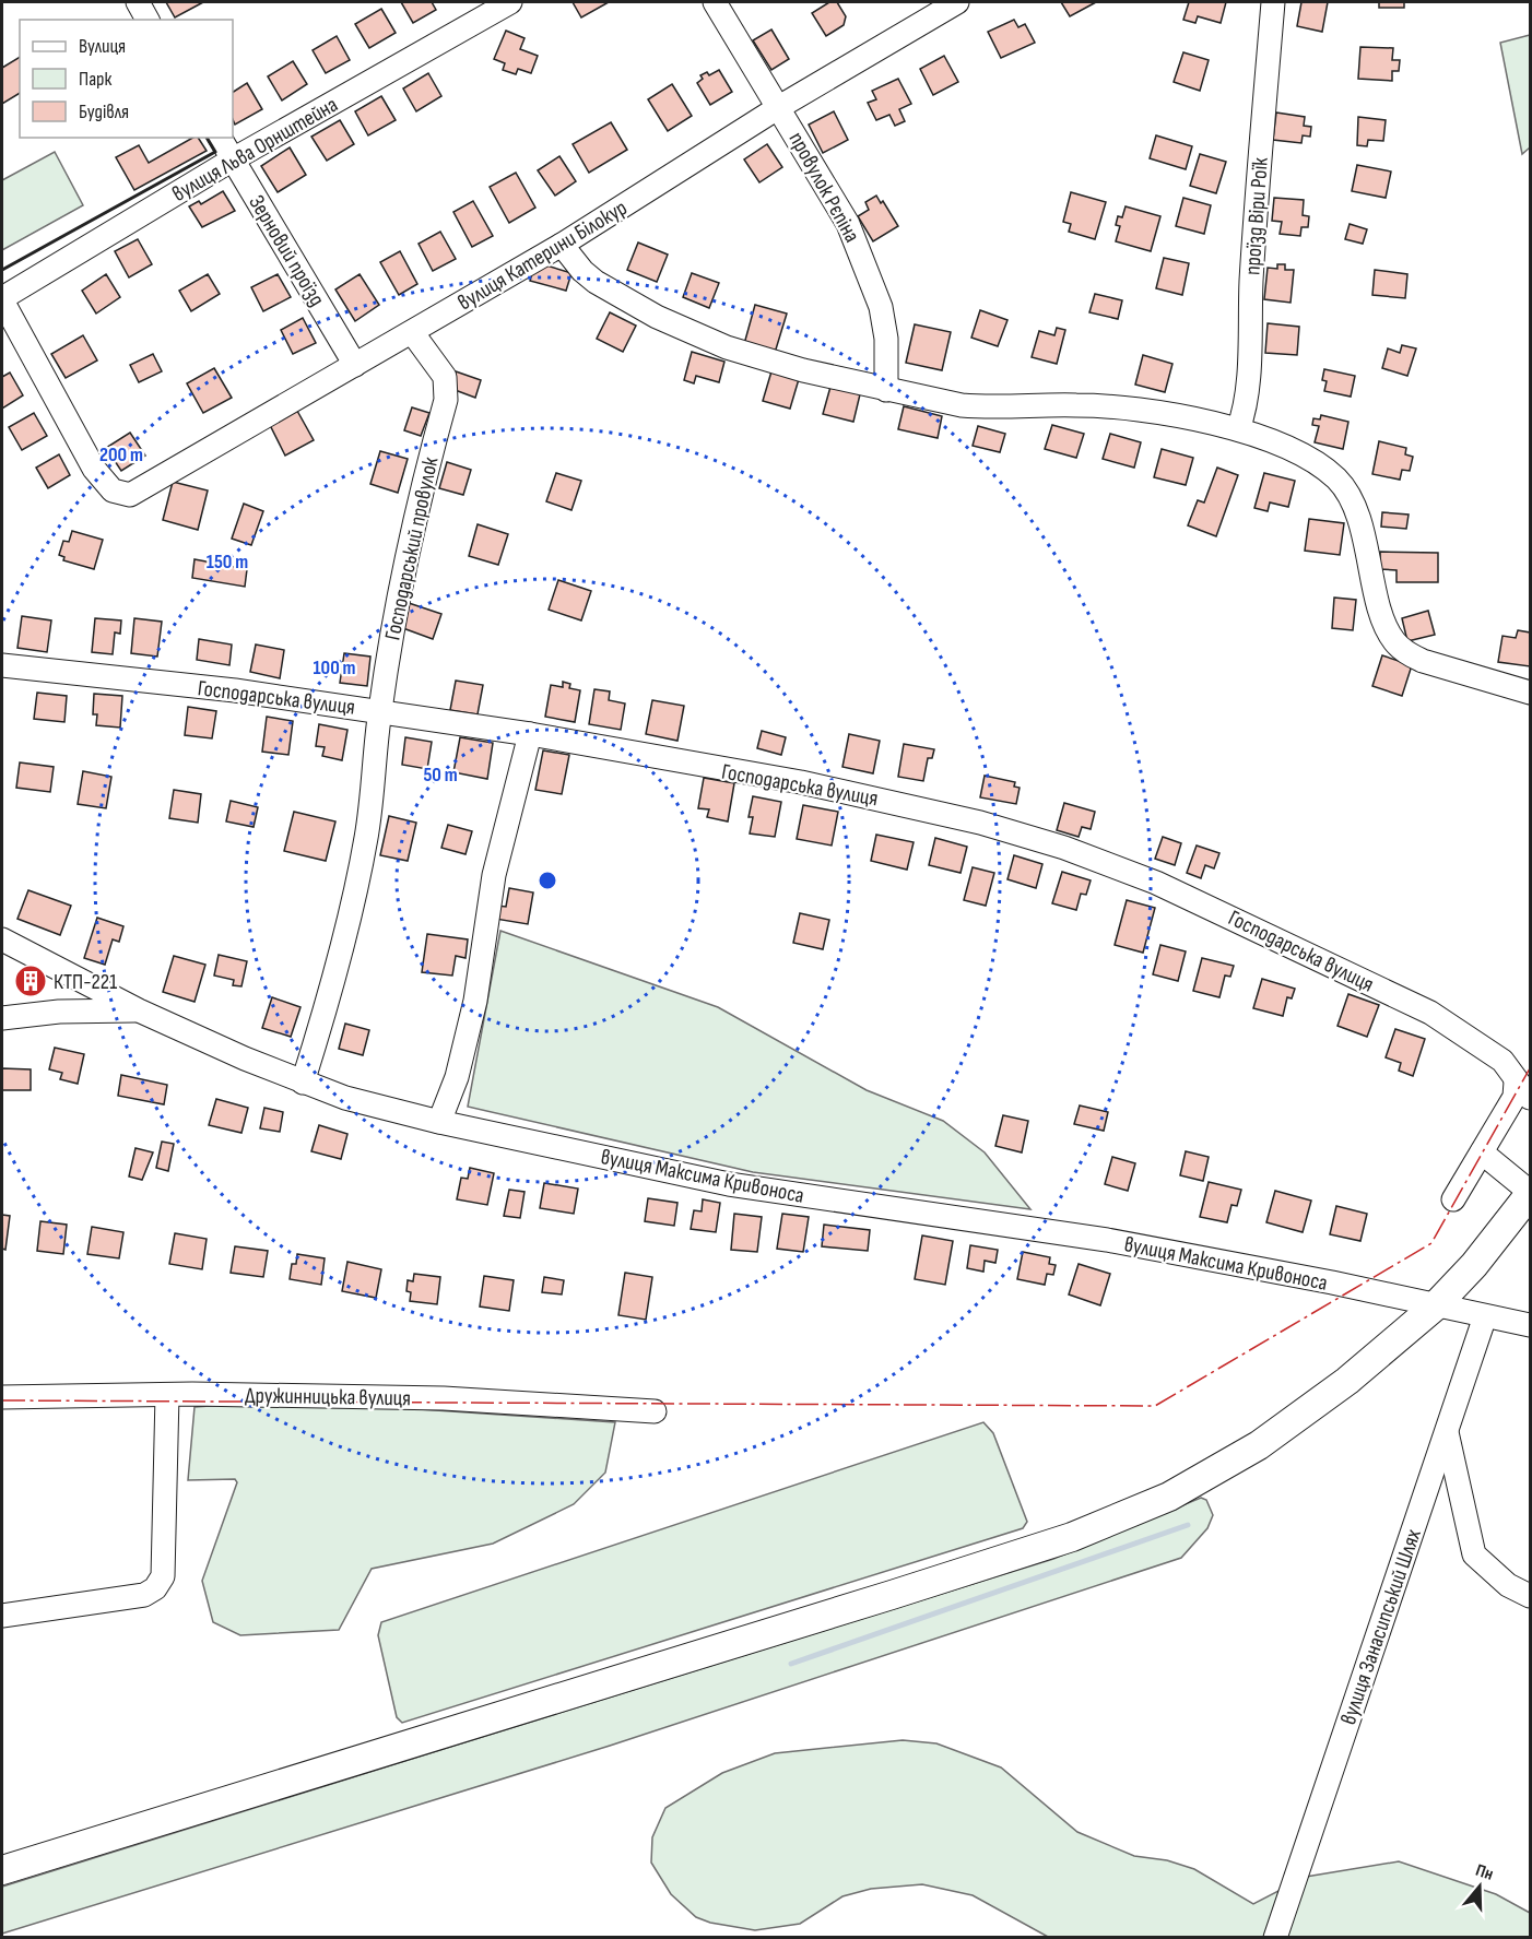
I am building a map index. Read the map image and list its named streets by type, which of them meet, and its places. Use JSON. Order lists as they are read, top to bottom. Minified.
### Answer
{"streets":{"street":["вулиця Льва Орнштейна","провулок Рєпіна","проїзд Віри Роїк","Зерновий проїзд","вулиця Катерини Білокур","Господарський провулок","Господарська вулиця","вулиця Максима Кривоноса","Дружинницька вулиця","вулиця Занасипський Шлях"]},"crossings":[["вулиця Льва Орнштейна","Зерновий проїзд"],["вулиця Льва Орнштейна","вулиця Катерини Білокур"],["провулок Рєпіна","вулиця Катерини Білокур"],["Зерновий проїзд","вулиця Катерини Білокур"],["вулиця Катерини Білокур","Господарський провулок"],["Господарський провулок","Господарська вулиця"],["Господарський провулок","вулиця Максима Кривоноса"],["вулиця Максима Кривоноса","вулиця Занасипський Шлях"]],"places":{"building":["КТП-221"]},"legend":["Вулиця","Парк","Будівля"],"north":"top","rings":["200 m","150 m","100 m","50 m"]}
